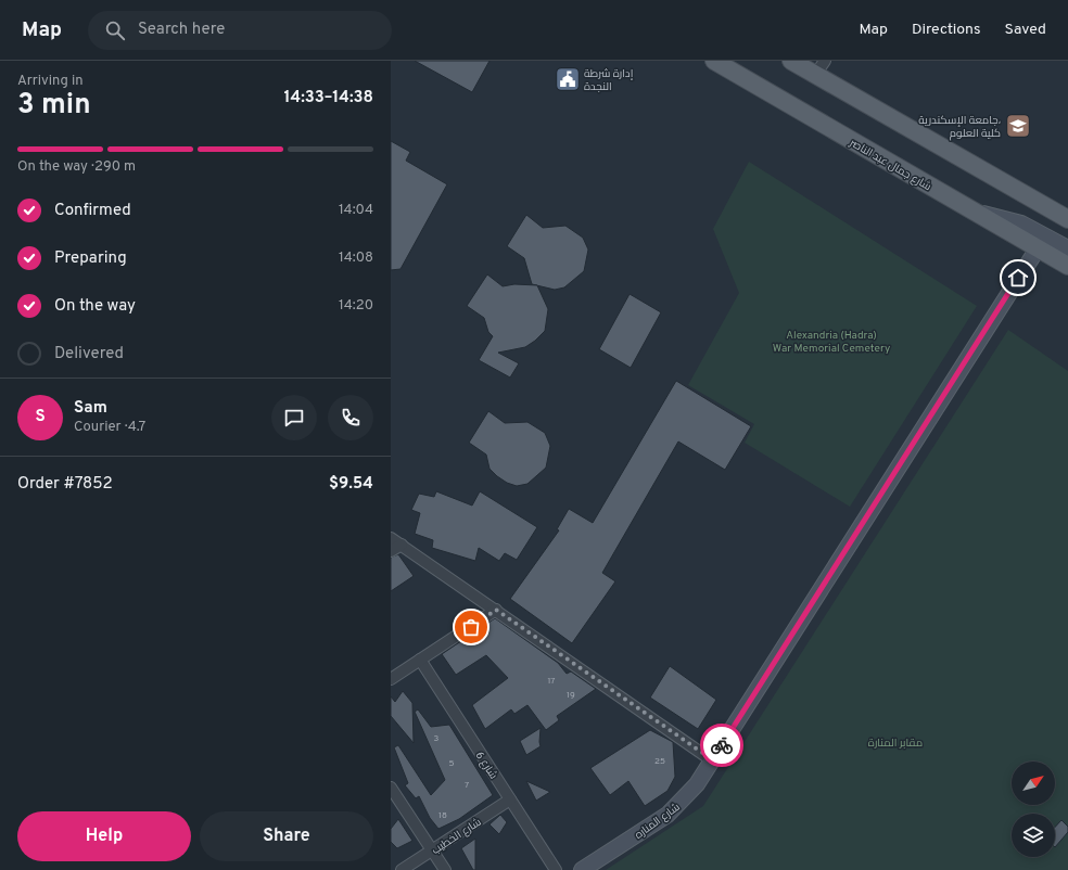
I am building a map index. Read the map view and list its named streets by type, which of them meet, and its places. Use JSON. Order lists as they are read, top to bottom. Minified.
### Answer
{"streets":{"main road":["شارع جمال عبد الناصر"],"street":["شارع 6","شارع المناره","شارع الخطيب"]},"crossings":[["شارع جمال عبد الناصر","شارع المناره"],["شارع 6","شارع الخطيب"]],"parks":["Alexandria (Hadra) War Memorial Cemetery","مقابر المنارة"],"places":{"public building":["إدارة شرطة النجدة"],"school or university":["جامعة الإسكندرية، كلية العلوم"]},"house_numbers":["17","19","3","25","5","7","18"],"north":"top right","page":{"header":"Map","search":"Search here","nav":["Map","Directions","Saved"],"heading":["3 min","Arriving in","14:33–14:38"],"panel":["Sam","Courier · 4.7","Order #7852","$9.54"],"bar":"On the way · 290 m","list":[["Confirmed","14:04"],["Preparing","14:08"],["On the way","14:20"],"Delivered"],"round":"S","buttons":["Help","Share"]}}
